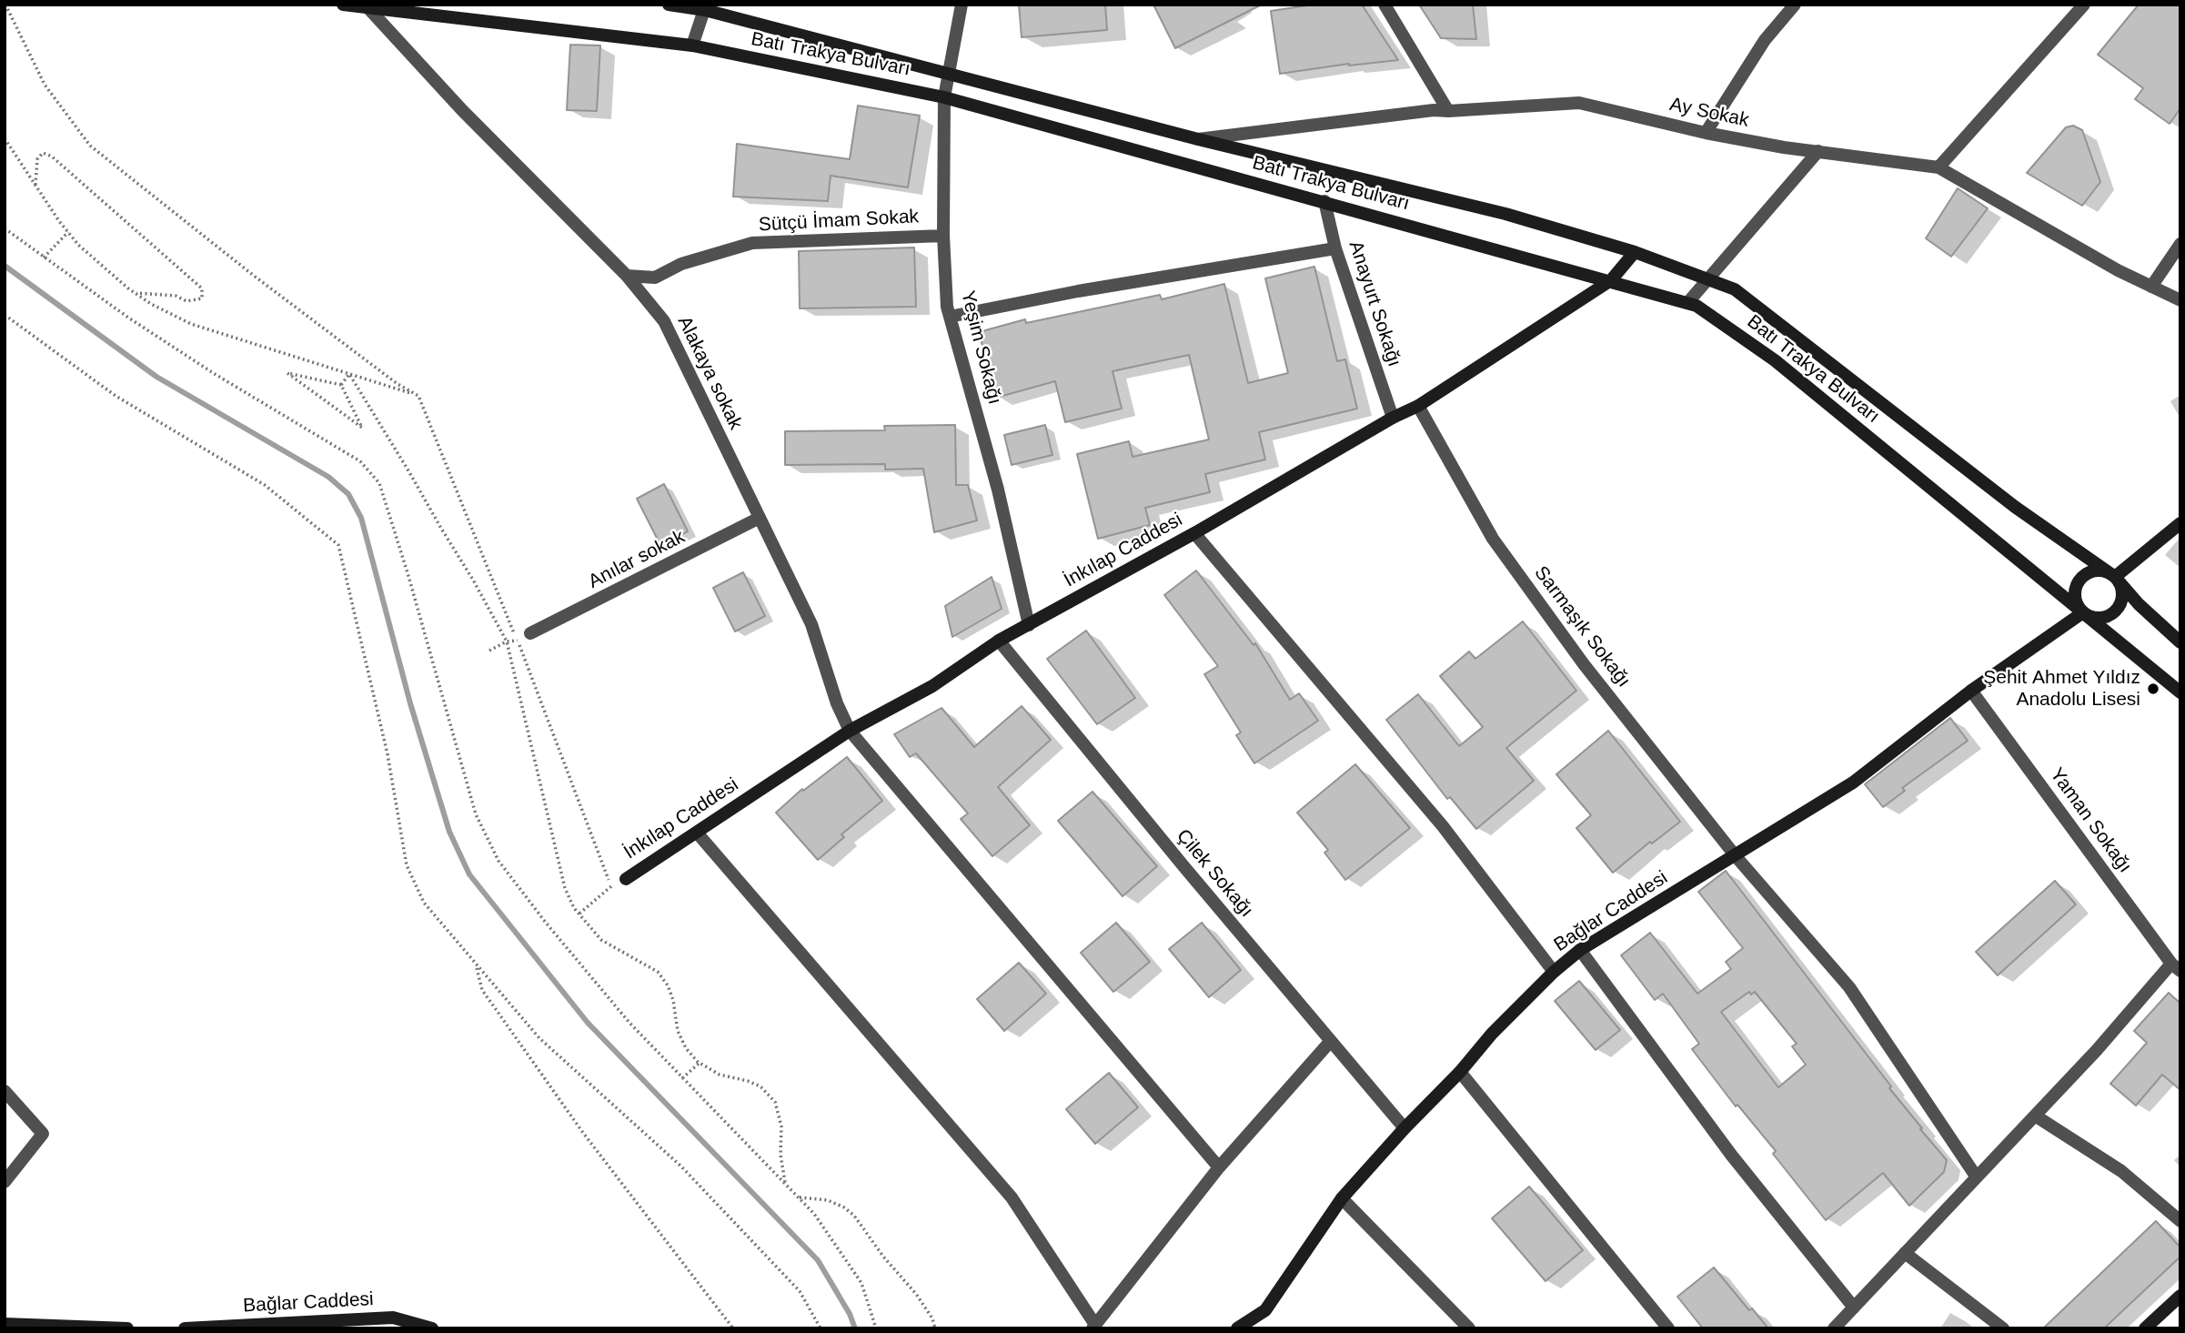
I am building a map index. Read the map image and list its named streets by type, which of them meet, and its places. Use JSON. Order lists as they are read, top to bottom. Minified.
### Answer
{"streets":{"main road":["Batı Trakya Bulvarı","İnkılap Caddesi","Bağlar Caddesi"],"street":["Ay Sokak","Sütçü İmam Sokak","Anayurt Sokağı","Yeşim Sokağı","Alakaya sokak","Anılar sokak","Sarmaşık Sokağı","Yaman Sokağı","Çilek Sokağı"]},"crossings":[["Batı Trakya Bulvarı","Ay Sokak"],["Batı Trakya Bulvarı","Anayurt Sokağı"],["Batı Trakya Bulvarı","Yeşim Sokağı"],["Batı Trakya Bulvarı","Alakaya sokak"],["Batı Trakya Bulvarı","İnkılap Caddesi"],["Batı Trakya Bulvarı","Bağlar Caddesi"],["Sütçü İmam Sokak","Yeşim Sokağı"],["Sütçü İmam Sokak","Alakaya sokak"],["Anayurt Sokağı","İnkılap Caddesi"],["Yeşim Sokağı","İnkılap Caddesi"],["Alakaya sokak","İnkılap Caddesi"],["Alakaya sokak","Anılar sokak"],["İnkılap Caddesi","Sarmaşık Sokağı"],["İnkılap Caddesi","Çilek Sokağı"],["Sarmaşık Sokağı","Bağlar Caddesi"],["Yaman Sokağı","Bağlar Caddesi"],["Çilek Sokağı","Bağlar Caddesi"]],"places":["Şehit Ahmet Yıldız Anadolu Lisesi"]}
